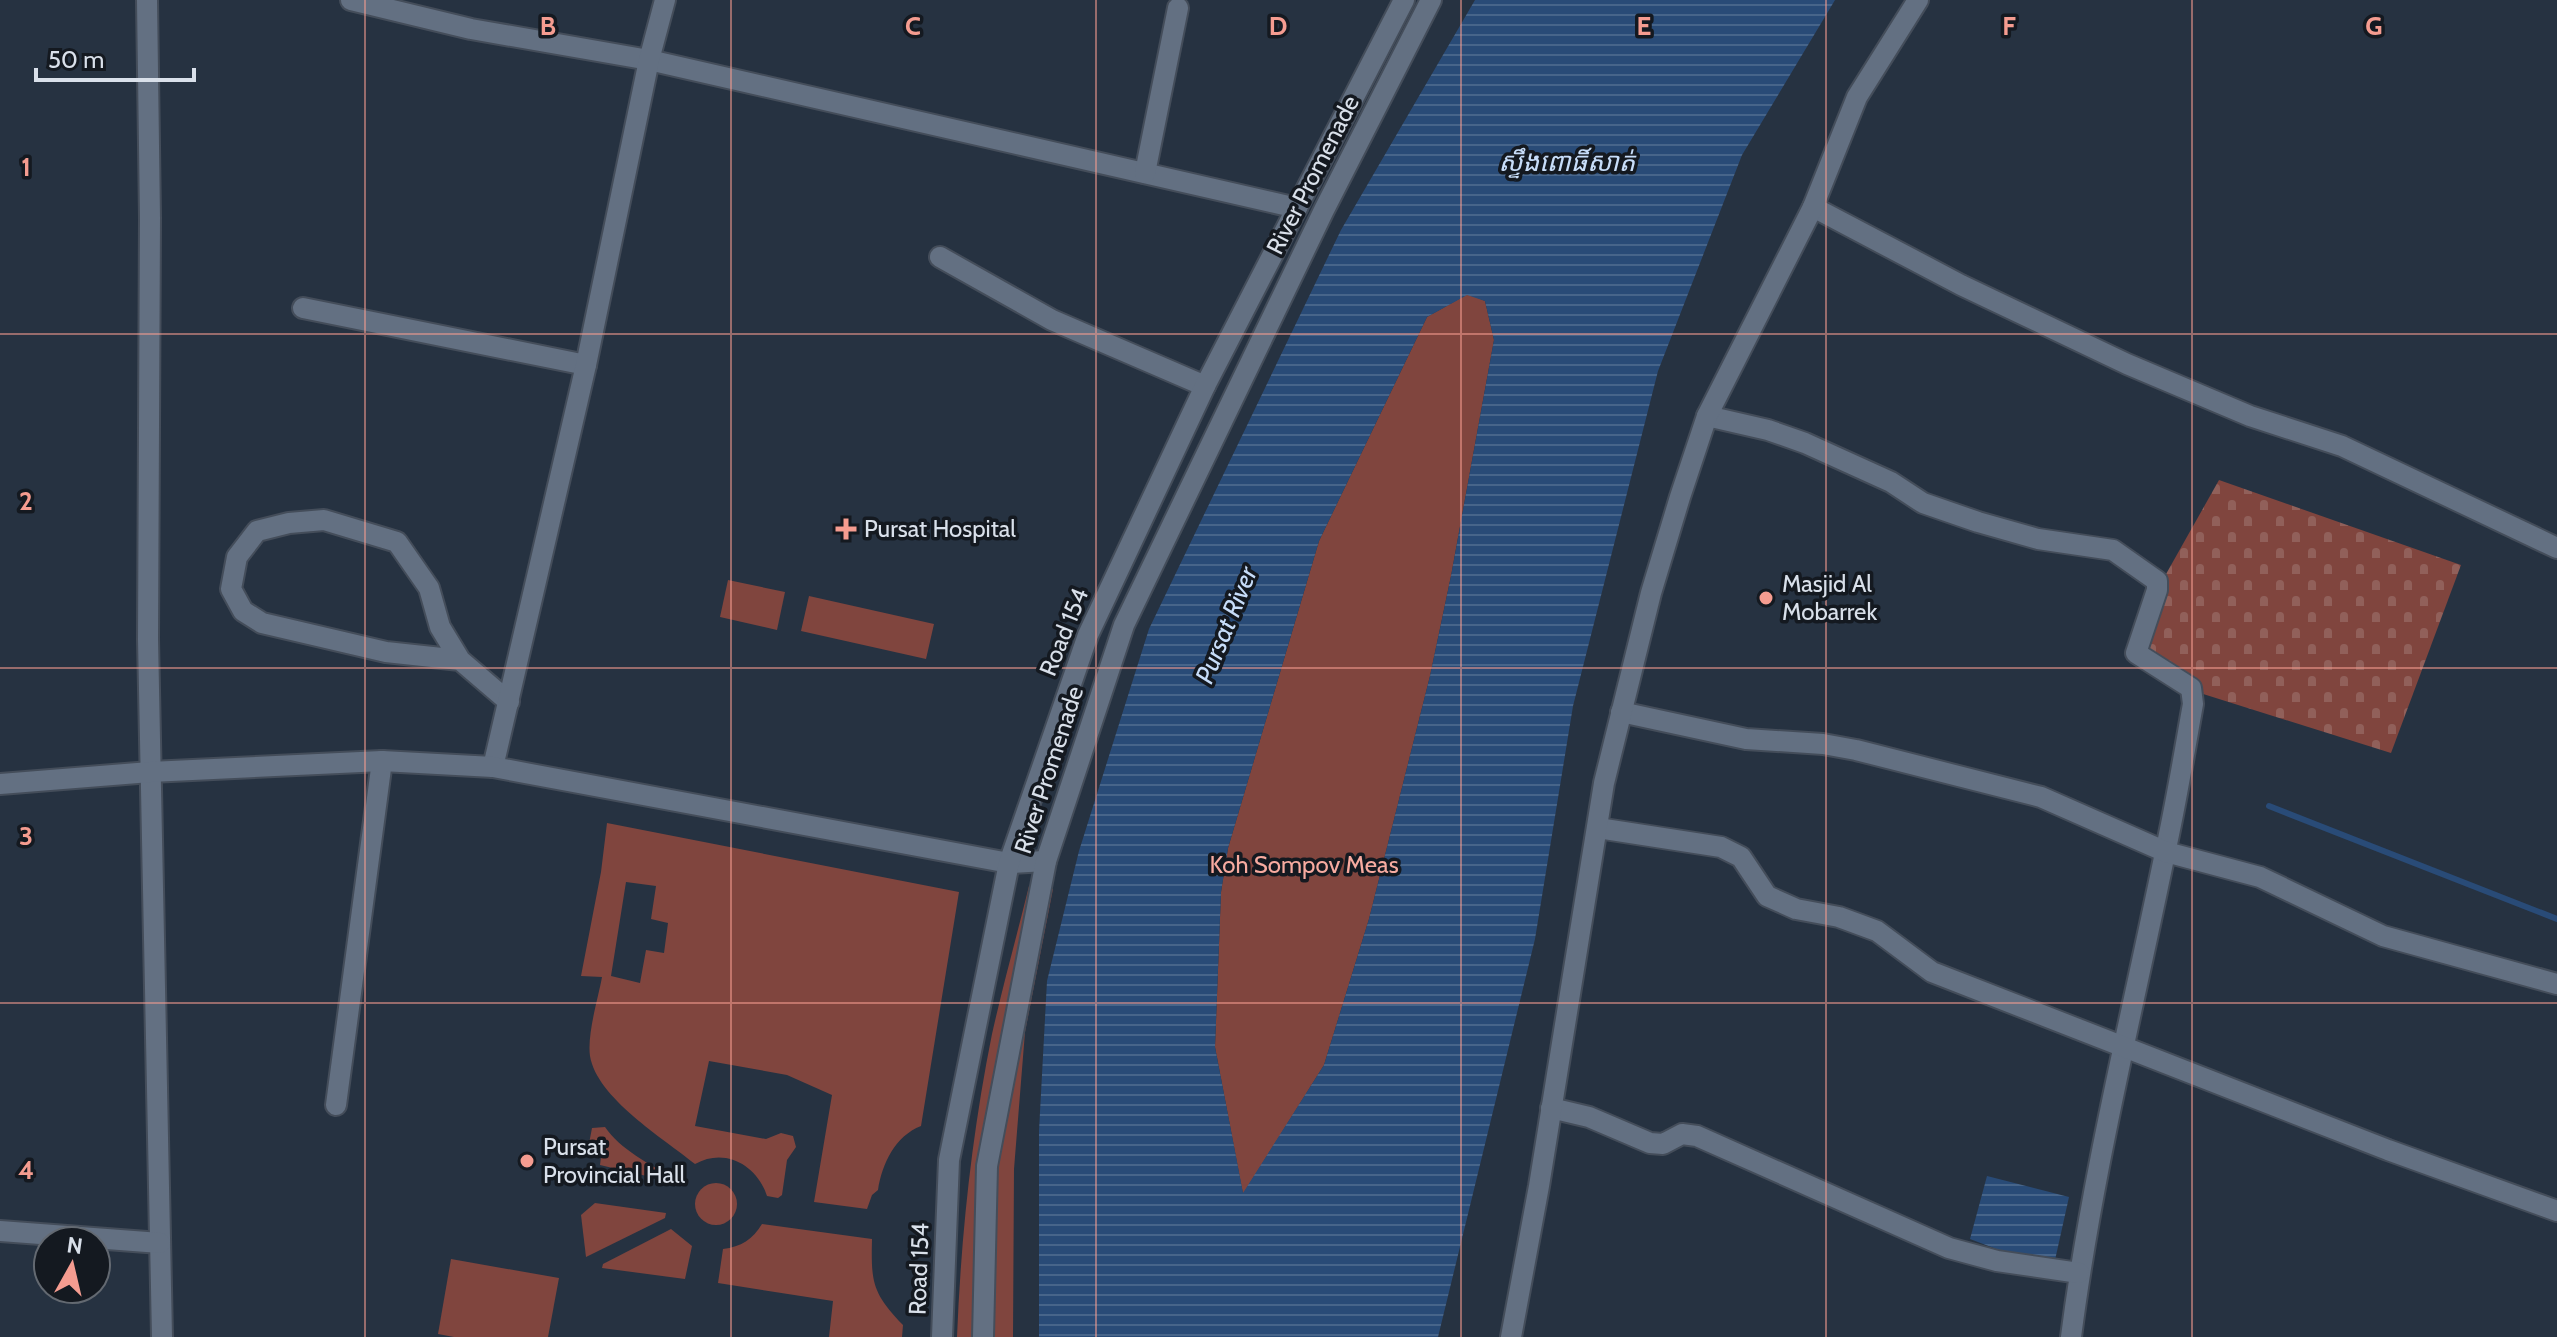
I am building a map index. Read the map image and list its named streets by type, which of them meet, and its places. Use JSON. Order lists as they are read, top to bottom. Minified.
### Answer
{"streets":{"street":["River Promenade","Road 154"]},"water":["ស្ទឹងពោធិ៍សាត់","Pursat River"],"parks":["Koh Sompov Meas"],"places":{"health":["Pursat Hospital"],"other":["Masjid Al Mobarrek","Pursat Provincial Hall"]},"scale_bar":"50 m","north":"top","grid":{"columns":["B","C","D","E","F","G"],"rows":["1","2","3","4"]}}
